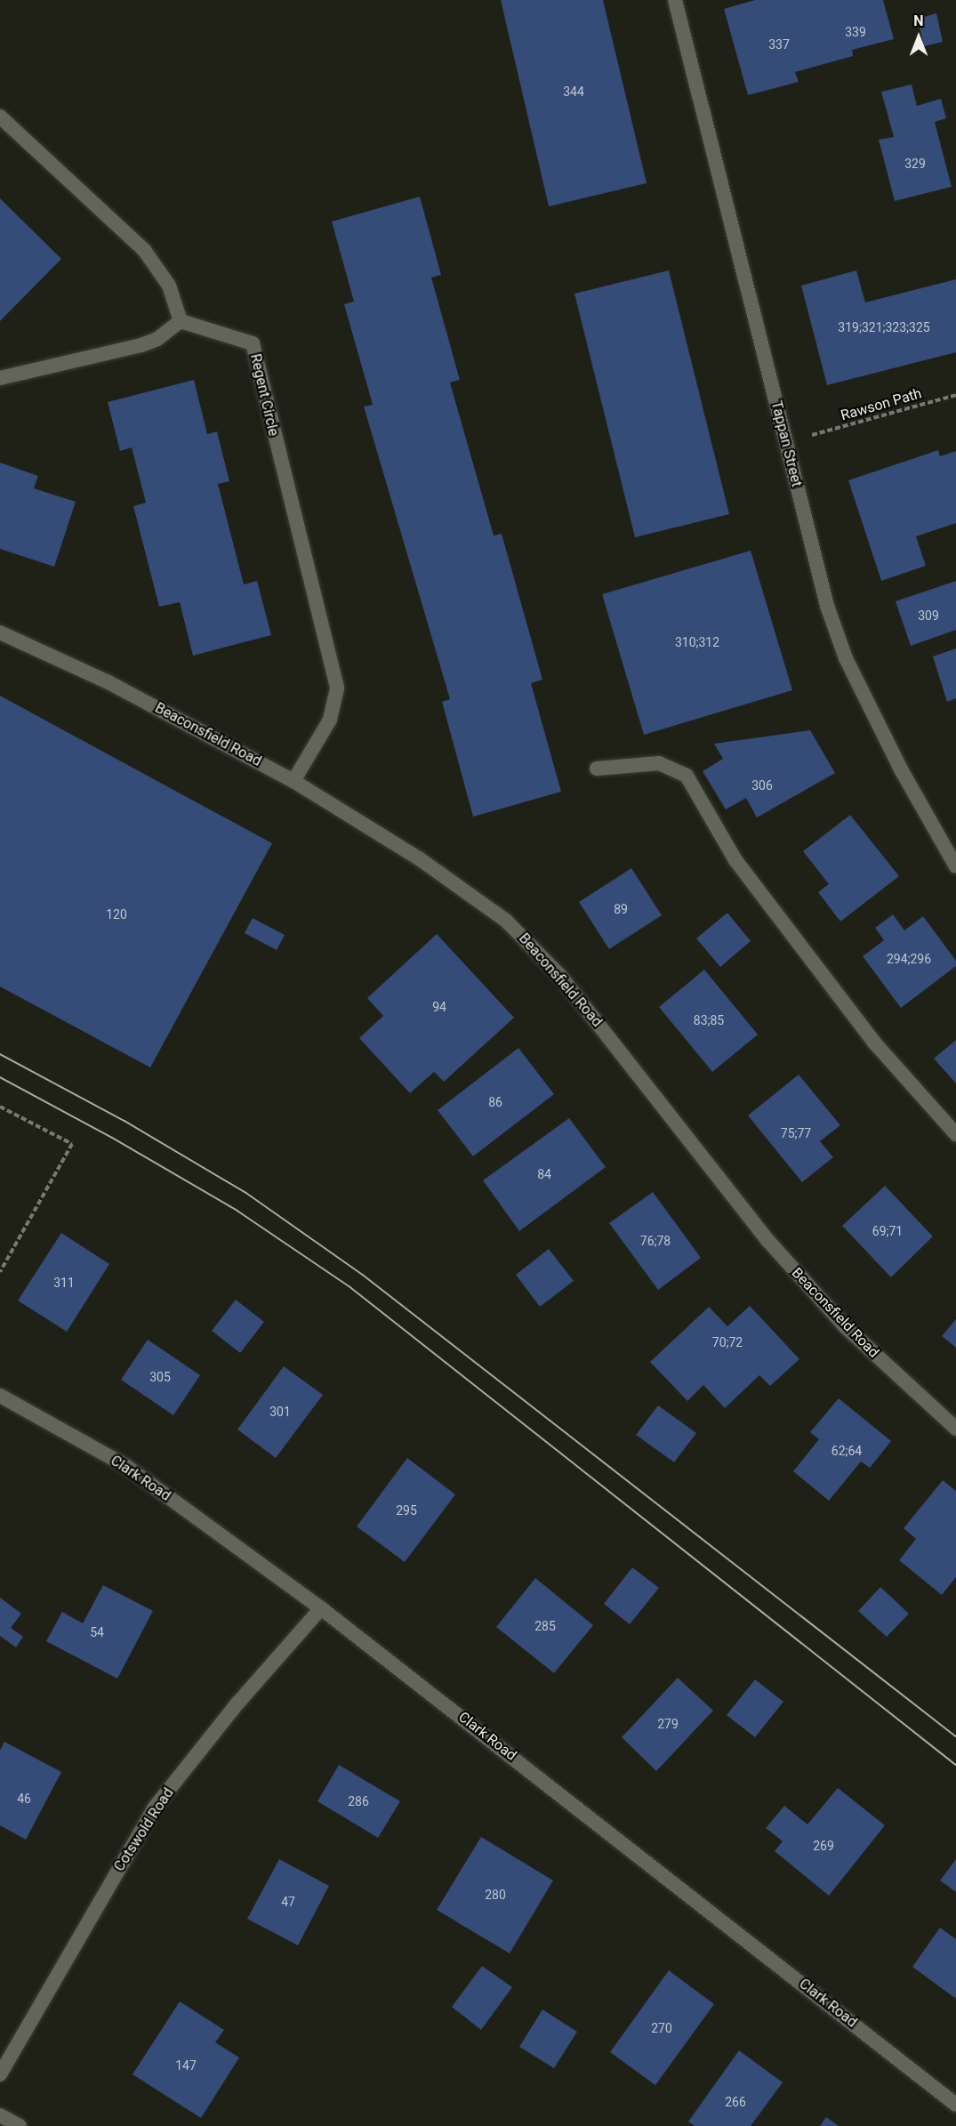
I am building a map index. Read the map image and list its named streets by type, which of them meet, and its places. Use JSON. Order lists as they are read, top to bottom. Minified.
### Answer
{"streets":{"street":["Regent Circle","Tappan Street","Beaconsfield Road","Clark Road","Cotswold Road"],"path":["Rawson Path"]},"crossings":[["Regent Circle","Beaconsfield Road"],["Clark Road","Cotswold Road"]],"house_numbers":["339","337","344","329","319;321;323;325","309","310;312","306","89","120","294;296","94","83;85","86","75;77","84","69;71","76;78","311","70;72","305","301","62;64","295","285","54","279","46","286","269","280","47","270","147","266"],"north":"top"}
